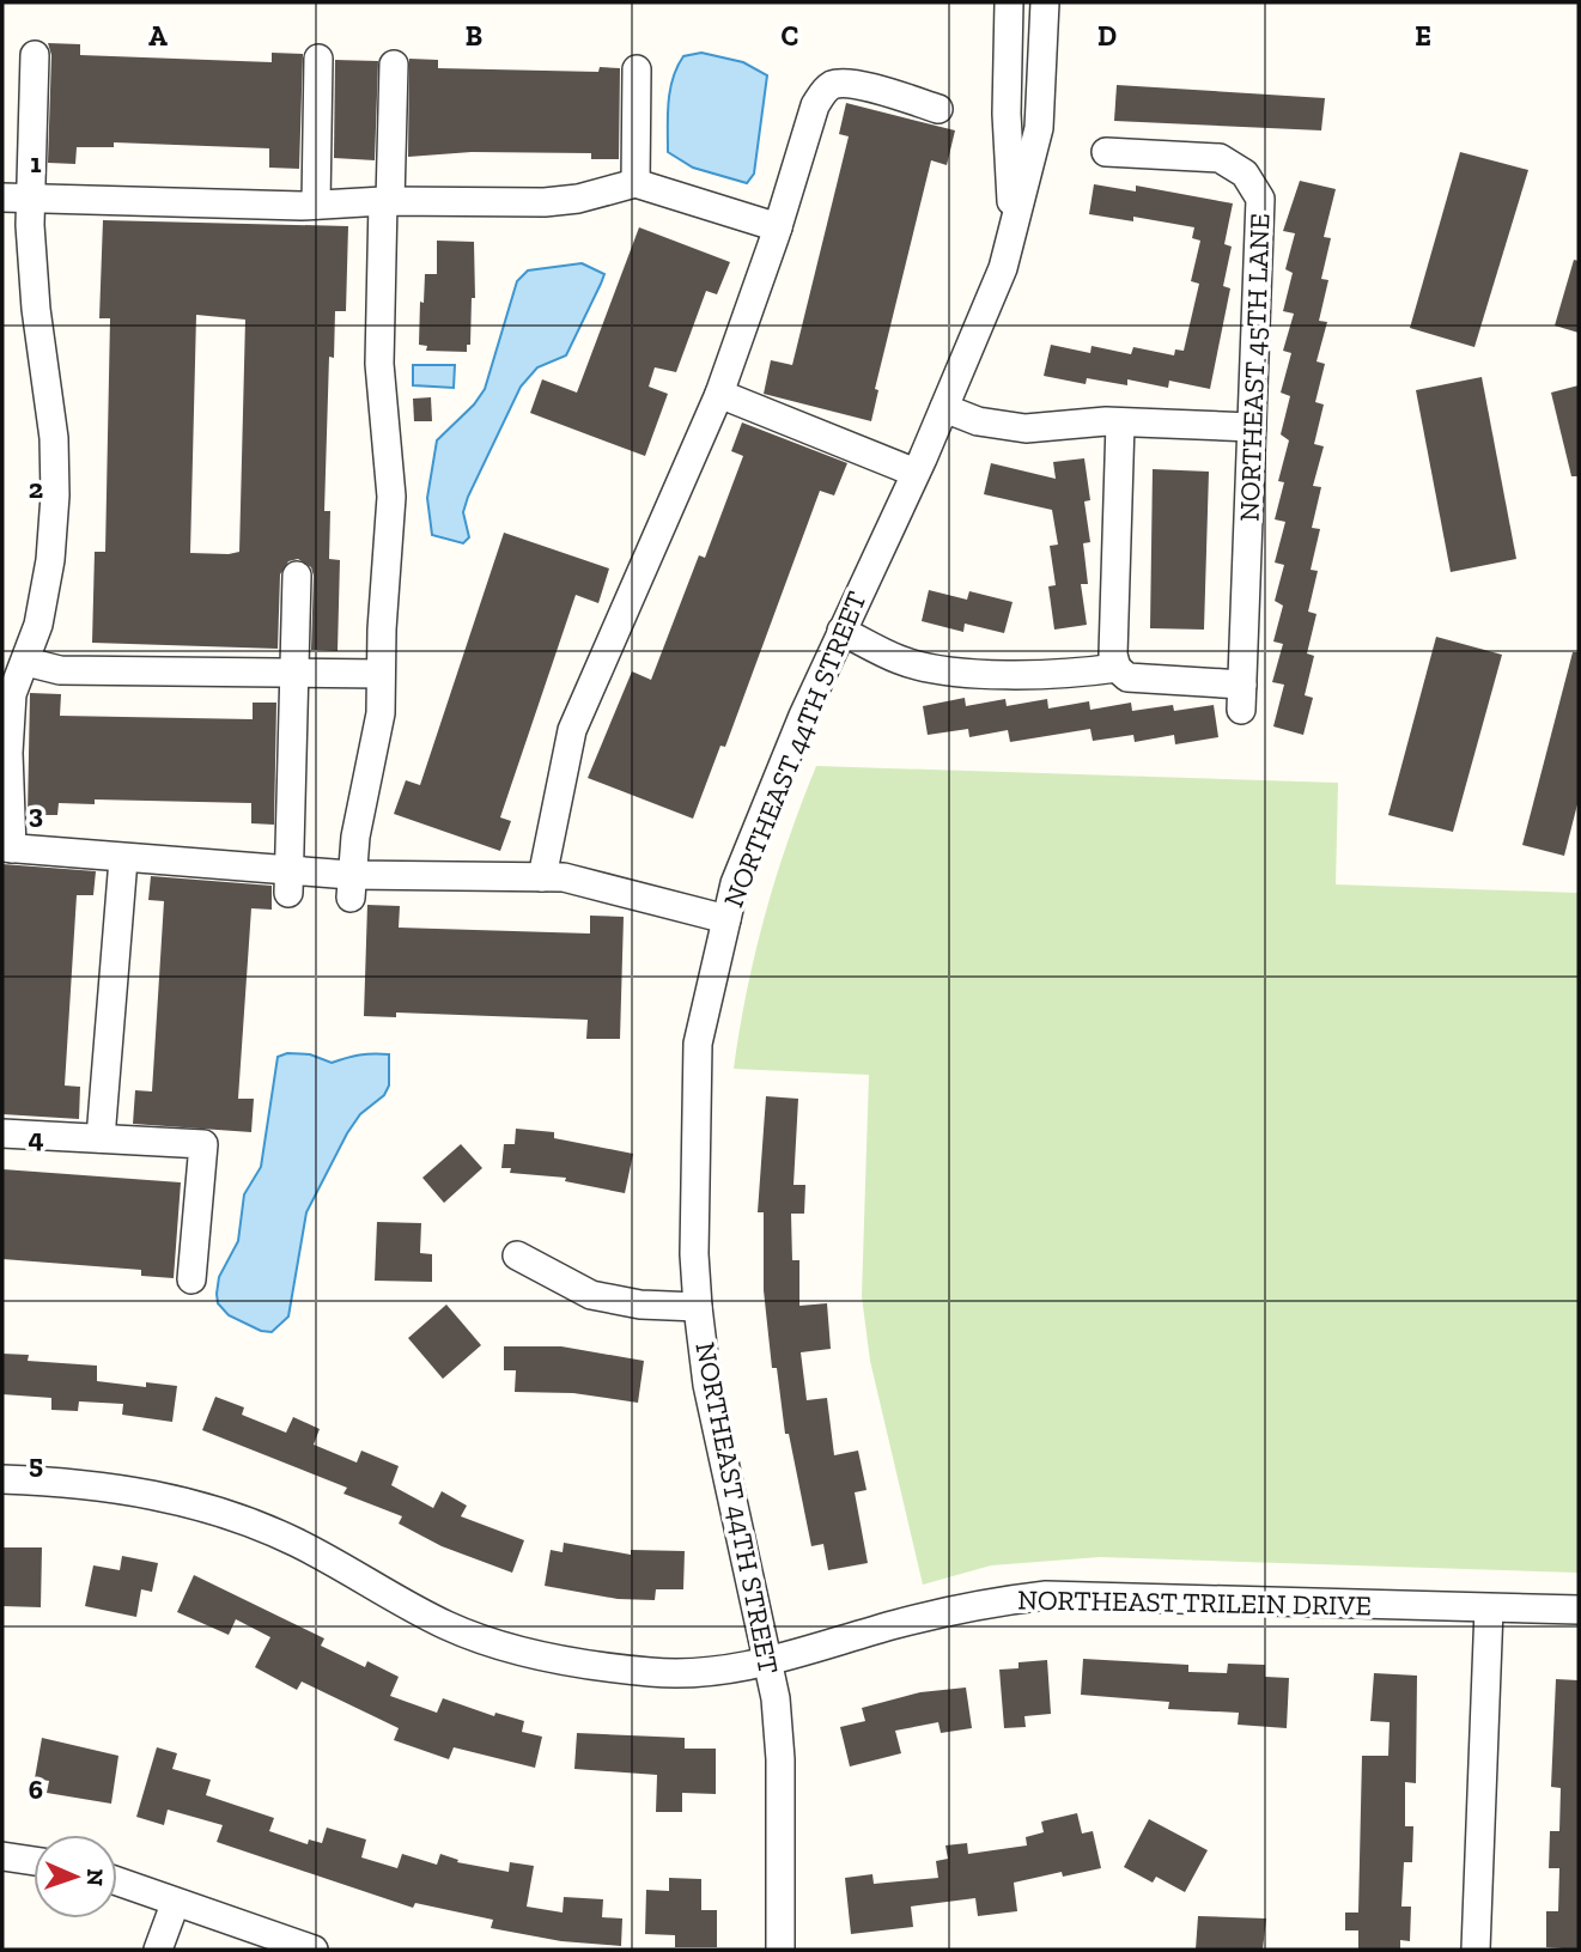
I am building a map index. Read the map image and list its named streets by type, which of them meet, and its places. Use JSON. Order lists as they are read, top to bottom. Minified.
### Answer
{"streets":{"street":["NORTHEAST 45TH LANE","NORTHEAST 44TH STREET","NORTHEAST TRILEIN DRIVE"]},"crossings":[["NORTHEAST 44TH STREET","NORTHEAST TRILEIN DRIVE"]],"north":"right","grid":{"columns":["A","B","C","D","E"],"rows":["1","2","3","4","5","6"]}}
